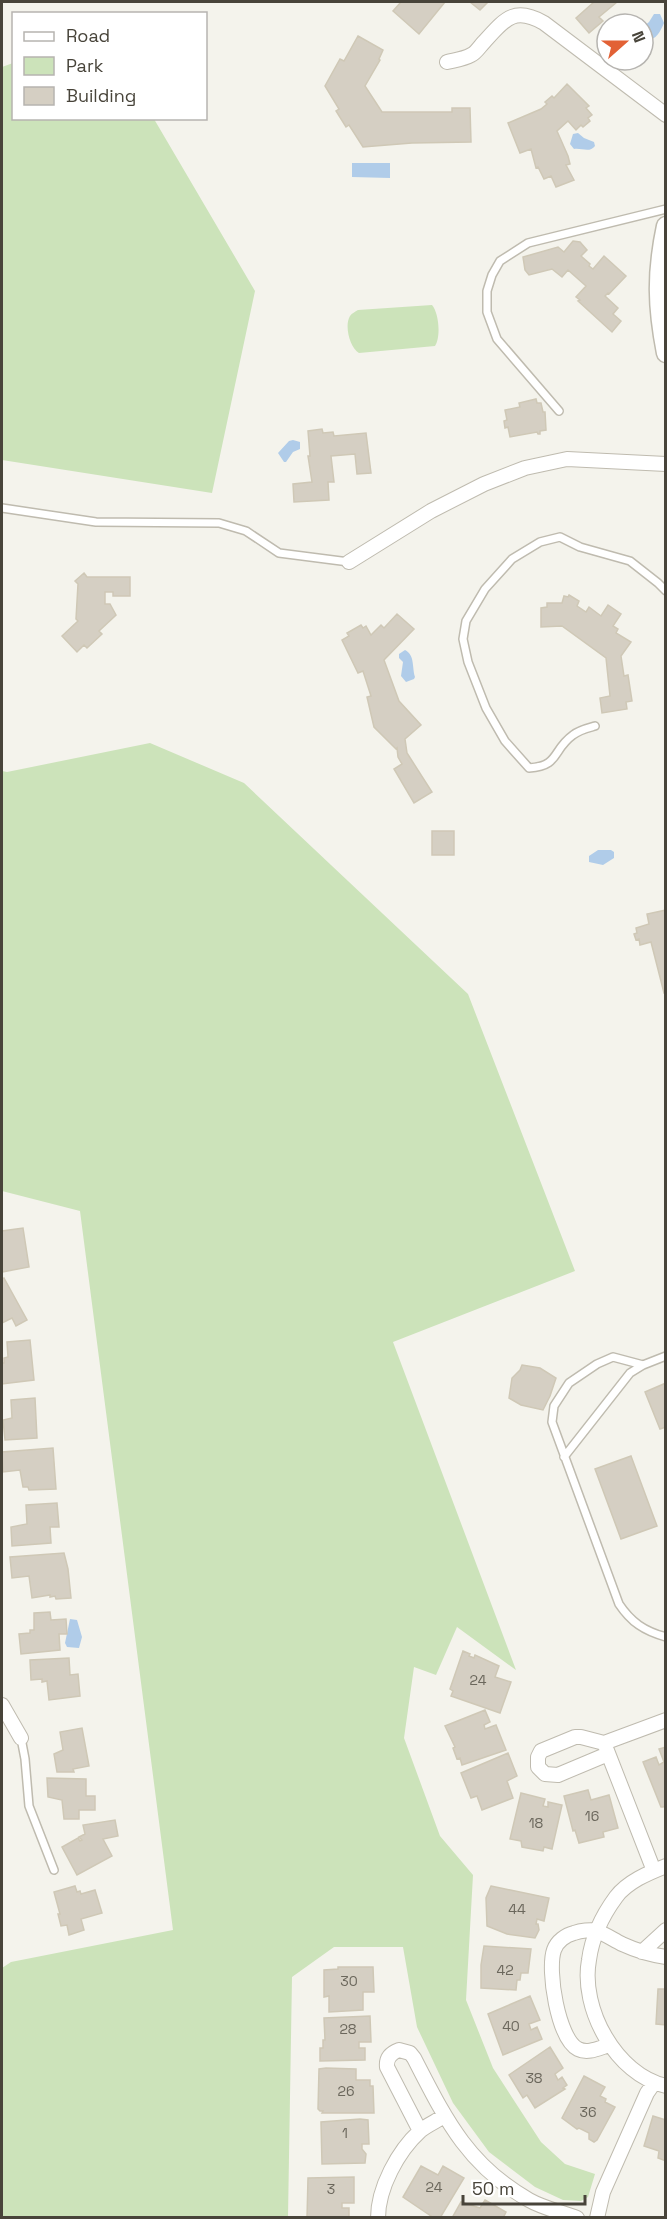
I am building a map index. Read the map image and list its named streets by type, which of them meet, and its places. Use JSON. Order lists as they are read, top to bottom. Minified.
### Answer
{"house_numbers":["24","16","18","44","42","30","40","28","38","26","36","1","24","3"],"legend":["Road","Park","Building"],"scale_bar":"50 m","north":"right"}
